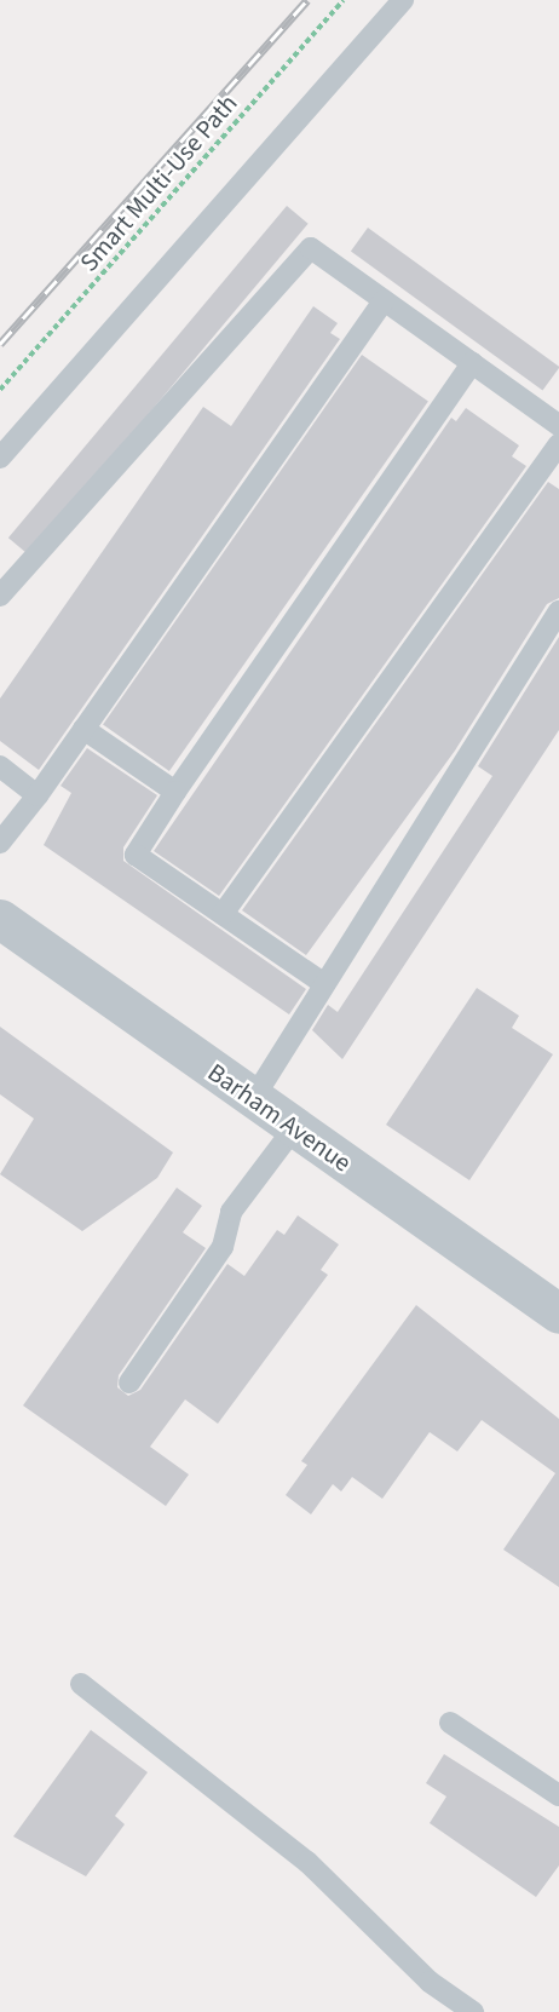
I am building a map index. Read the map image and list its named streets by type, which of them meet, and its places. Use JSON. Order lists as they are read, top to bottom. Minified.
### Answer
{"streets":{"street":["Barham Avenue"],"path":["Smart Multi-Use Path"]}}
